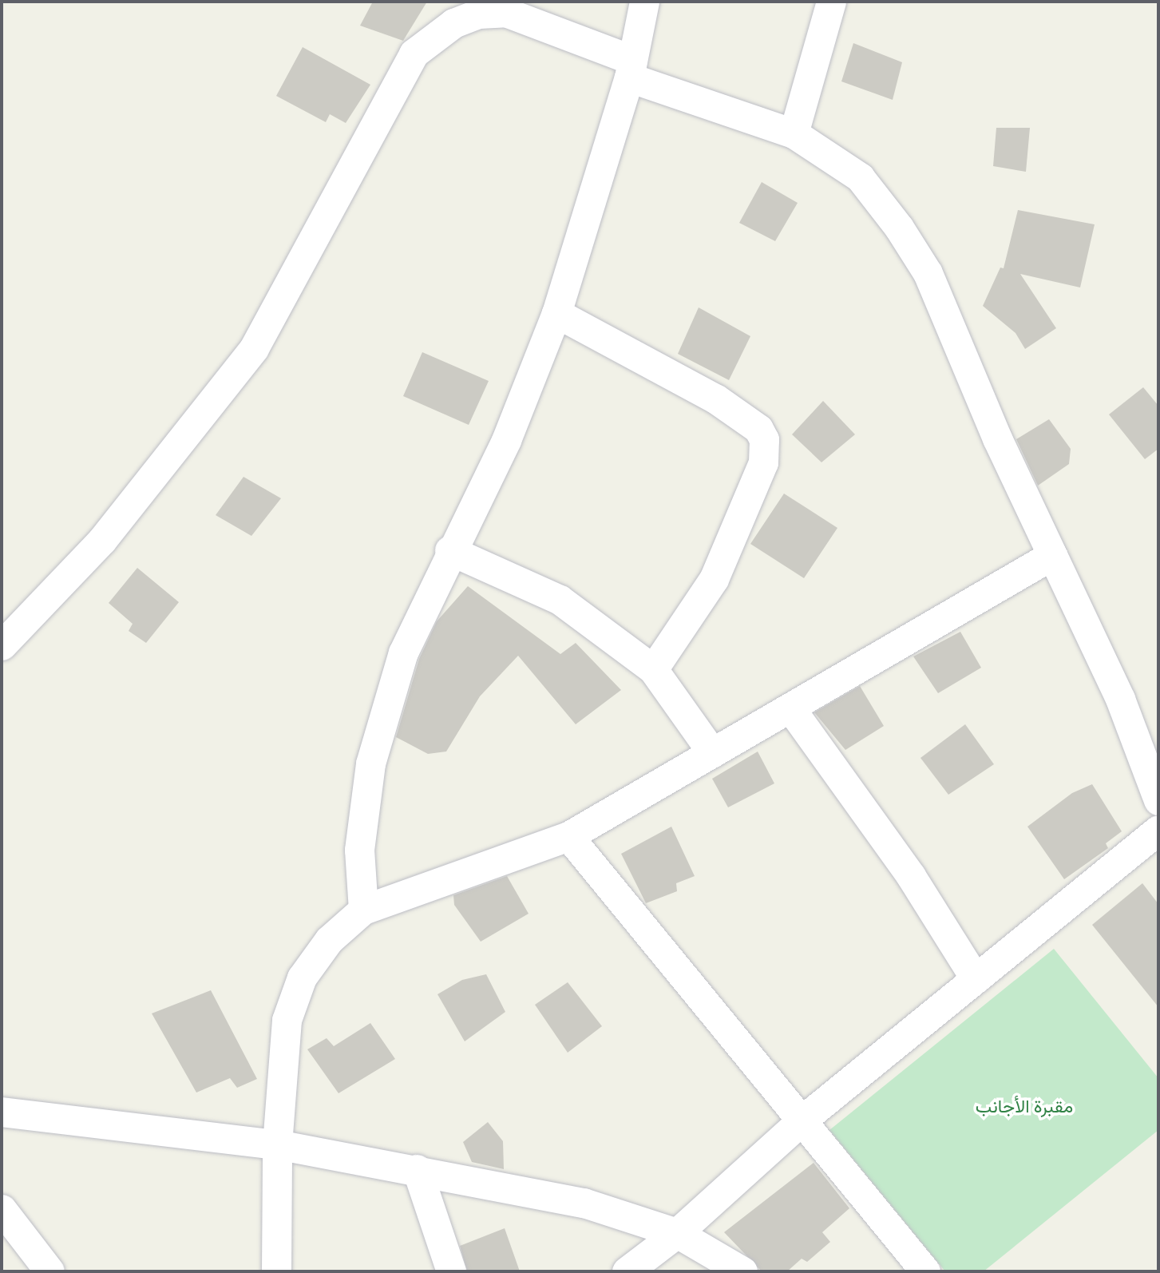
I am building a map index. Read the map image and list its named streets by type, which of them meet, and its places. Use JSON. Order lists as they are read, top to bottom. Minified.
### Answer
{"parks":["مقبرة الأجانب"]}
